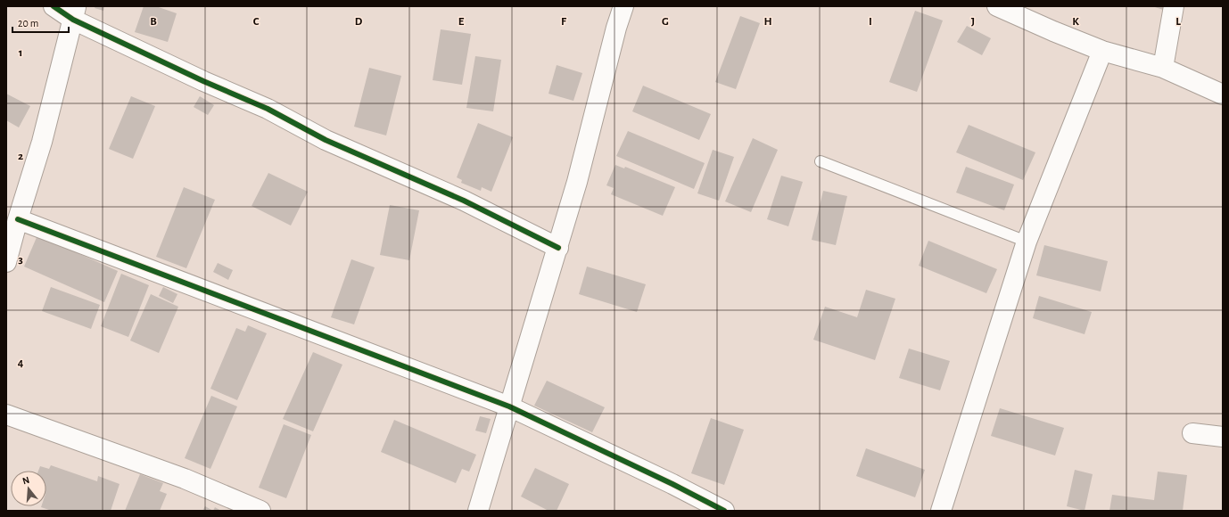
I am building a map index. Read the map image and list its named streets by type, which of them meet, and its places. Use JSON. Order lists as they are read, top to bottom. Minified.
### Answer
{"scale_bar":"20 m","north":"top","grid":{"columns":["B","C","D","E","F","G","H","I","J","K","L"],"rows":["1","2","3","4"]}}
